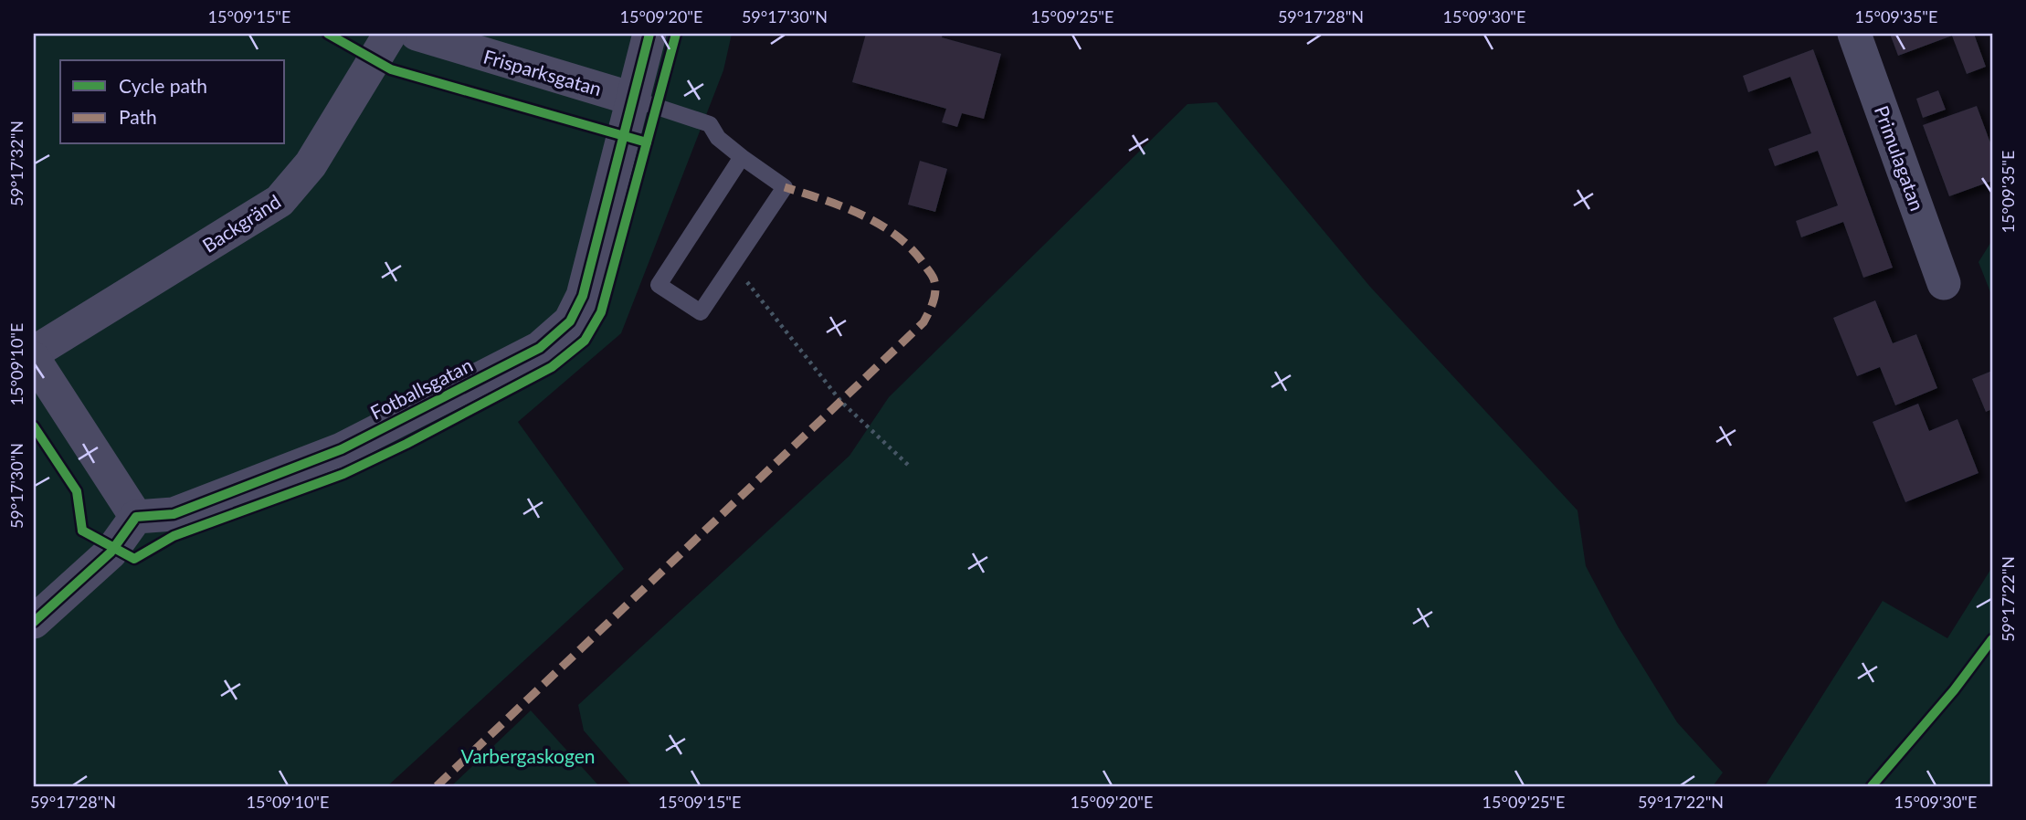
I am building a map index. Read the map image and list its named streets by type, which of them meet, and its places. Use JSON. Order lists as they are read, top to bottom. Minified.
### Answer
{"streets":{"street":["Frisparksgatan","Primulagatan","Backgränd","Fotballsgatan"]},"crossings":[["Frisparksgatan","Fotballsgatan"]],"parks":["Varbergaskogen"],"legend":["Cycle path","Path"],"coordinates":["15°09'15\"E","15°09'20\"E","59°17'30\"N","15°09'25\"E","59°17'28\"N","15°09'30\"E","15°09'35\"E","59°17'32\"N","15°09'10\"E","59°17'22\"N"]}
